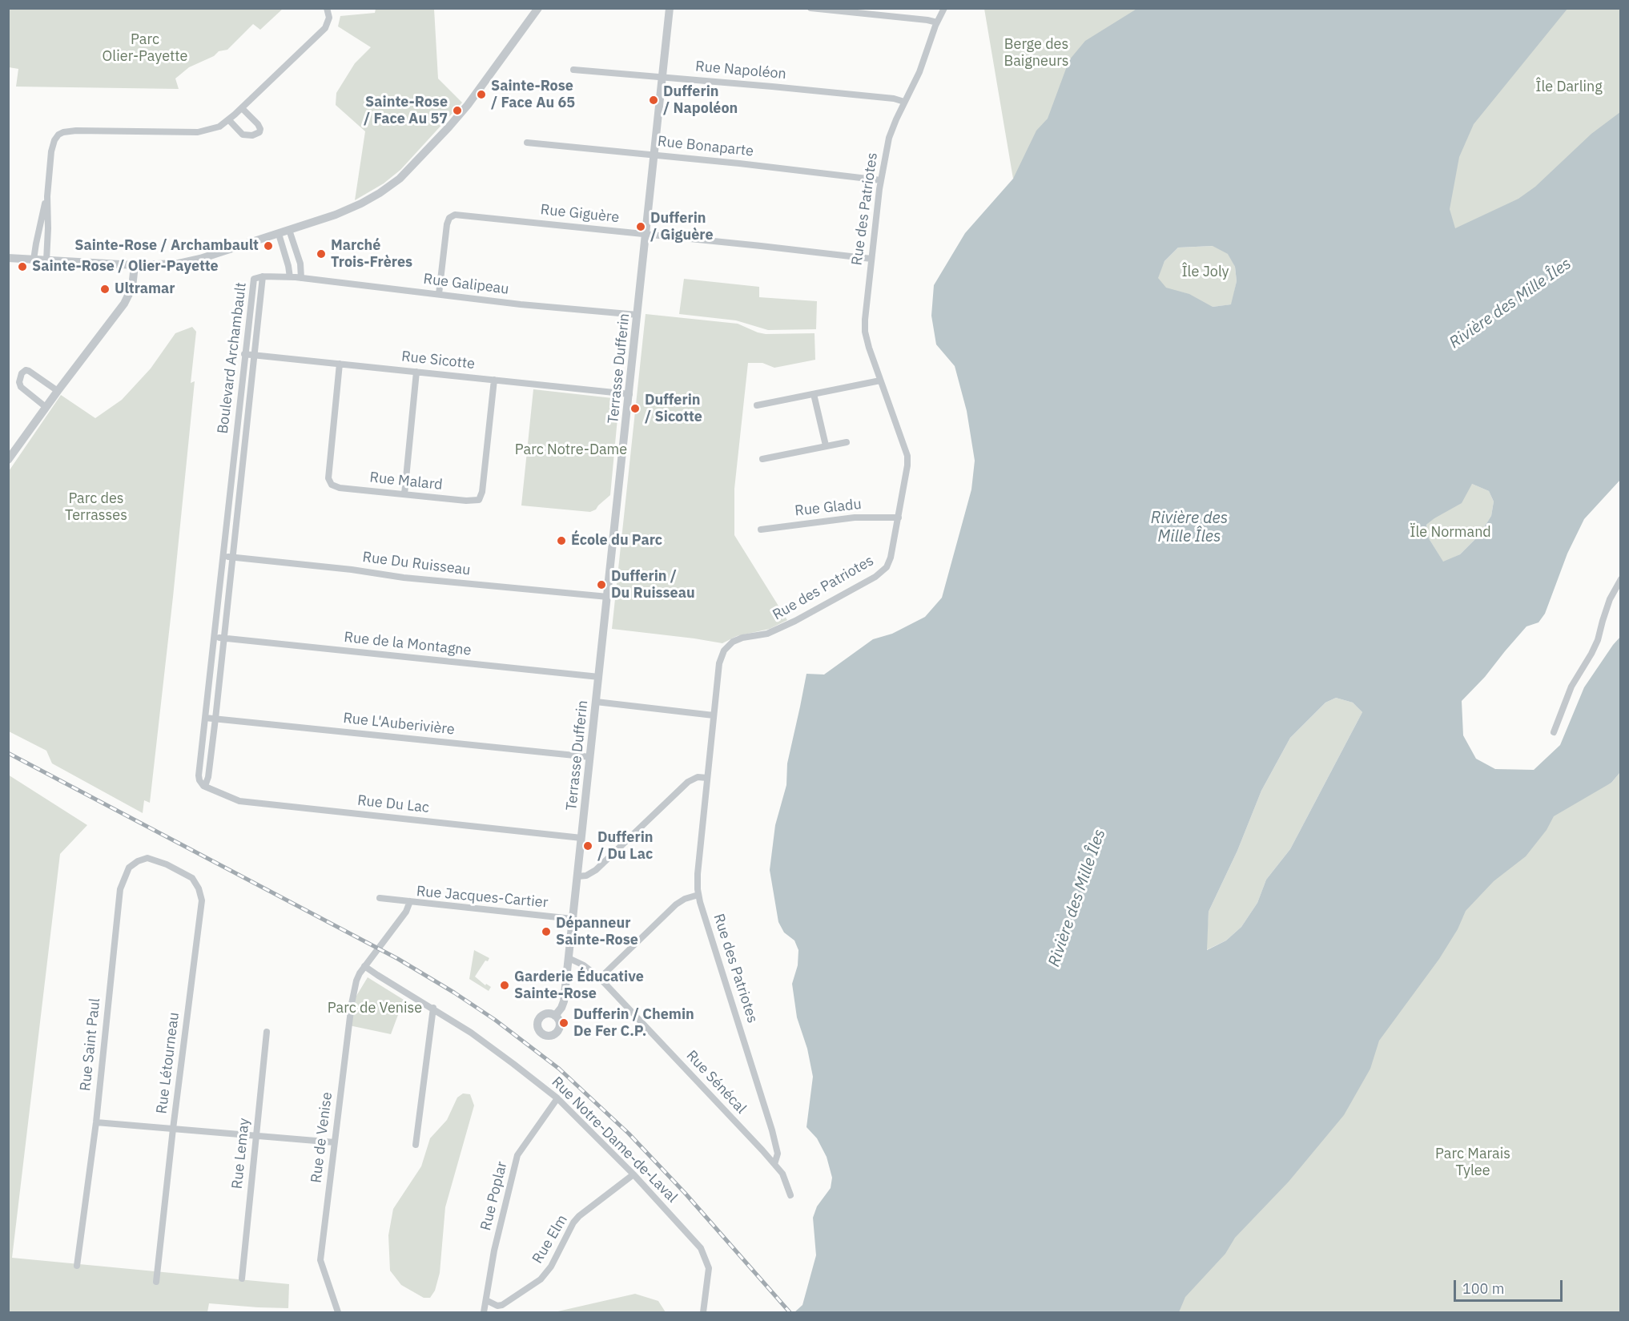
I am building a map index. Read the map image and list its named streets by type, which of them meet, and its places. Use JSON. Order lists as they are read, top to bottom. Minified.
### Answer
{"streets":{"street":["Rue Napoléon","Rue Bonaparte","Rue des Patriotes","Rue Giguère","Rue Galipeau","Boulevard Archambault","Rue Sicotte","Terrasse Dufferin","Rue Malard","Rue Gladu","Rue Du Ruisseau","Rue de la Montagne","Rue L'Auberivière","Rue Du Lac","Rue Jacques-Cartier","Rue Saint Paul","Rue Létourneau","Rue Sénécal","Rue de Venise","Rue Notre-Dame-de-Laval","Rue Lemay","Rue Poplar","Rue Elm"]},"crossings":[["Rue Napoléon","Rue des Patriotes"],["Rue Napoléon","Terrasse Dufferin"],["Rue Bonaparte","Rue des Patriotes"],["Rue Bonaparte","Terrasse Dufferin"],["Rue des Patriotes","Rue Giguère"],["Rue des Patriotes","Rue Gladu"],["Rue des Patriotes","Rue Sénécal"],["Rue Giguère","Rue Galipeau"],["Rue Giguère","Terrasse Dufferin"],["Rue Galipeau","Boulevard Archambault"],["Rue Galipeau","Terrasse Dufferin"],["Boulevard Archambault","Rue Sicotte"],["Boulevard Archambault","Rue Du Ruisseau"],["Boulevard Archambault","Rue de la Montagne"],["Boulevard Archambault","Rue L'Auberivière"],["Boulevard Archambault","Rue Du Lac"],["Rue Sicotte","Terrasse Dufferin"],["Rue Sicotte","Rue Malard"],["Terrasse Dufferin","Rue Du Ruisseau"],["Terrasse Dufferin","Rue de la Montagne"],["Terrasse Dufferin","Rue L'Auberivière"],["Terrasse Dufferin","Rue Du Lac"],["Terrasse Dufferin","Rue Jacques-Cartier"],["Terrasse Dufferin","Rue Sénécal"],["Rue Jacques-Cartier","Rue de Venise"],["Rue Jacques-Cartier","Rue Notre-Dame-de-Laval"],["Rue Saint Paul","Rue Létourneau"],["Rue de Venise","Rue Notre-Dame-de-Laval"],["Rue Notre-Dame-de-Laval","Rue Poplar"],["Rue Notre-Dame-de-Laval","Rue Elm"],["Rue Poplar","Rue Elm"]],"water":["Rivière des Mille Îles"],"parks":["Parc Olier-Payette","Berge des Baigneurs","Île Darling","Île Joly","Parc Notre-Dame","Parc des Terrasses","Ïle Normand","Parc de Venise","Parc Marais Tylee"],"places":["Sainte-Rose / Face Au 65","Dufferin / Napoléon","Sainte-Rose / Face Au 57","Dufferin / Giguère","Sainte-Rose / Archambault","Marché Trois-Frères","Sainte-Rose / Olier-Payette","Ultramar","Dufferin / Sicotte","École du Parc","Dufferin / Du Ruisseau","Dufferin / Du Lac","Dépanneur Sainte-Rose","Garderie Éducative Sainte-Rose","Dufferin / Chemin De Fer C.P."],"scale_bar":"100 m"}
